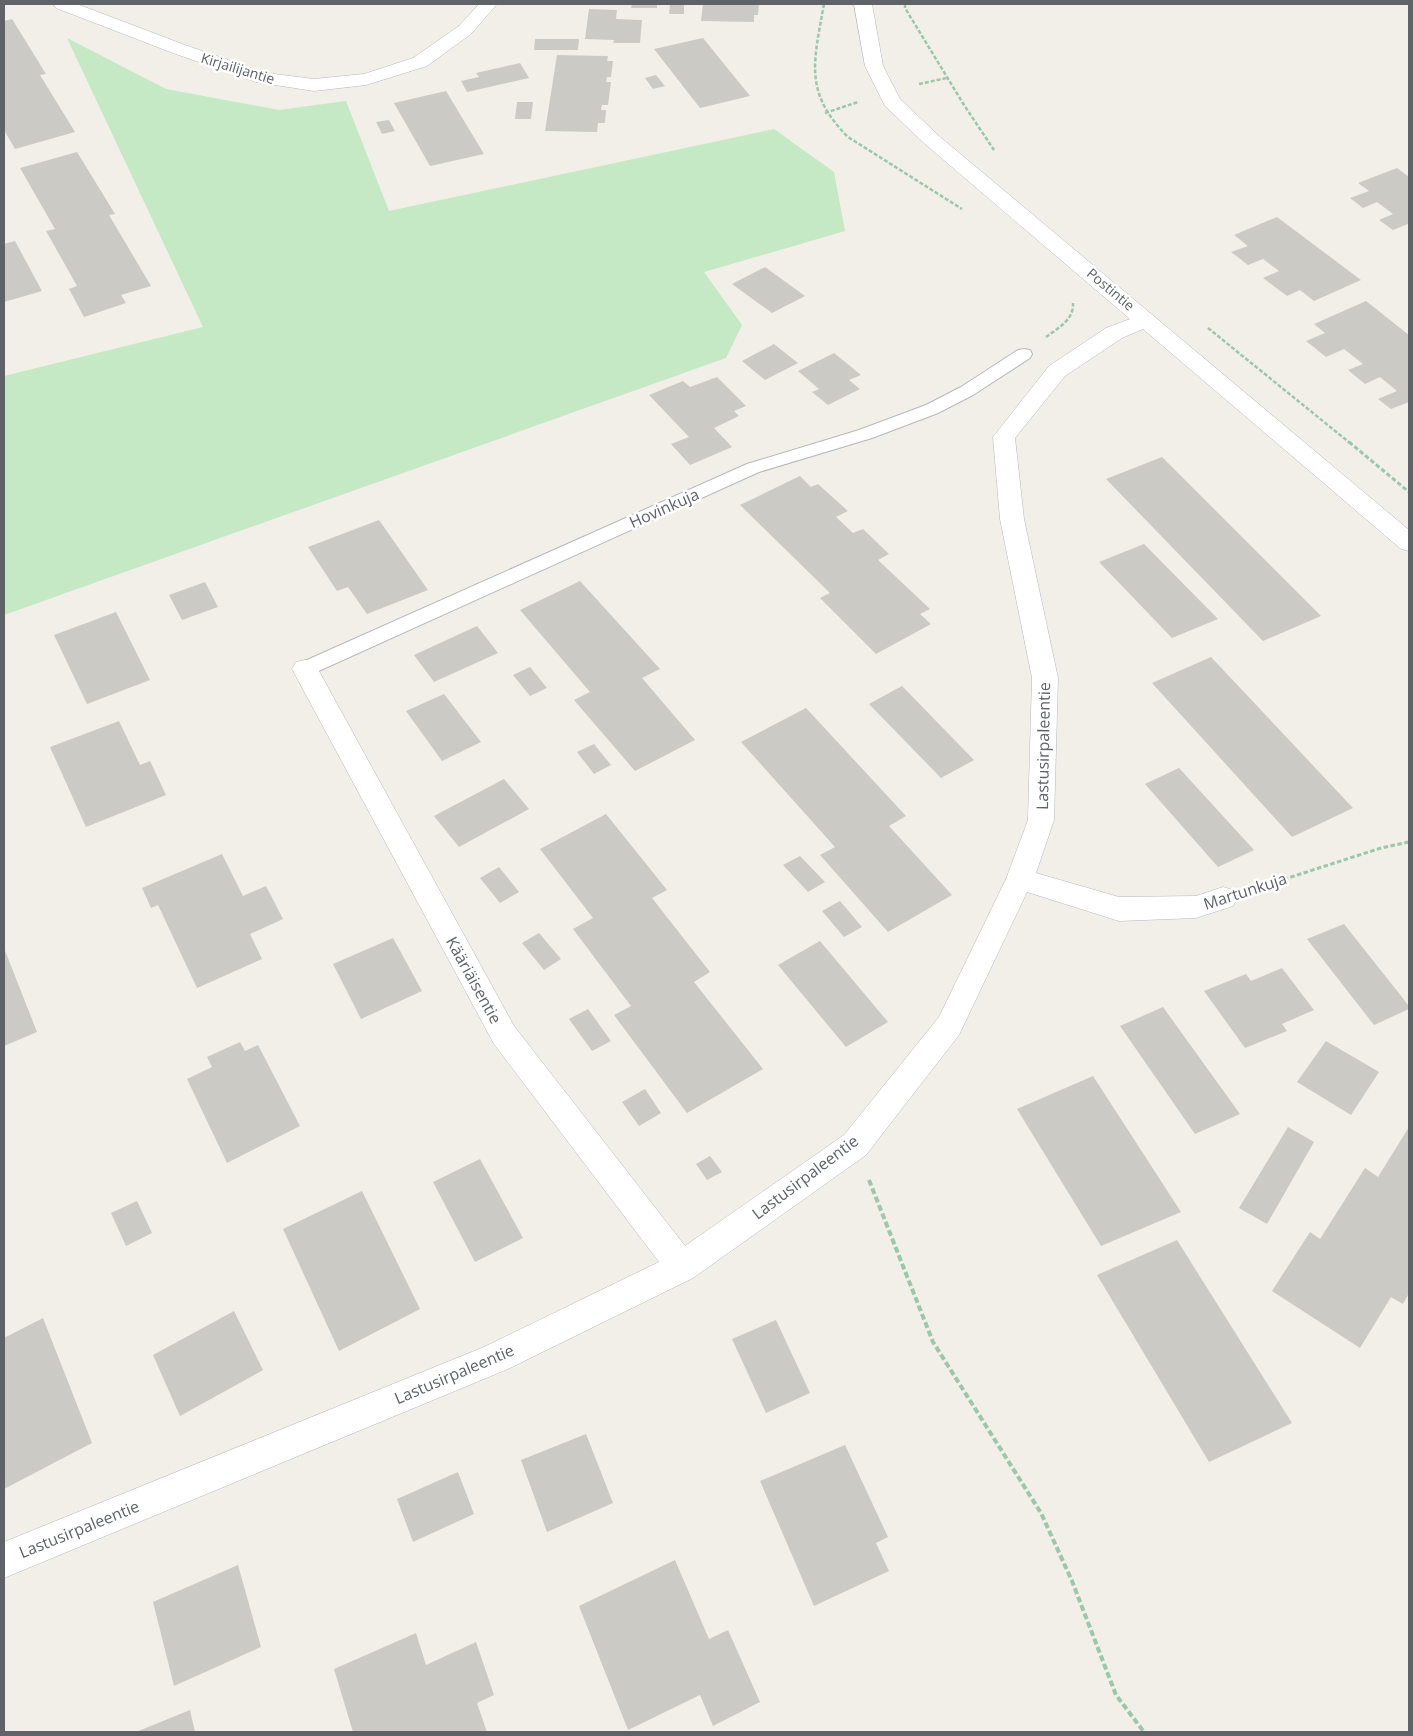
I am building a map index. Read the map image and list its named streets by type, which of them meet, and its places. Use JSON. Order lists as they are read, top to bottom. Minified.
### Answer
{"streets":{"street":["Kirjailijantie","Postintie","Lastusirpaleentie","Martunkuja","Kääriäisentie"],"lane":["Hovinkuja"]},"crossings":[["Postintie","Lastusirpaleentie"],["Hovinkuja","Kääriäisentie"],["Lastusirpaleentie","Martunkuja"],["Lastusirpaleentie","Kääriäisentie"]]}
